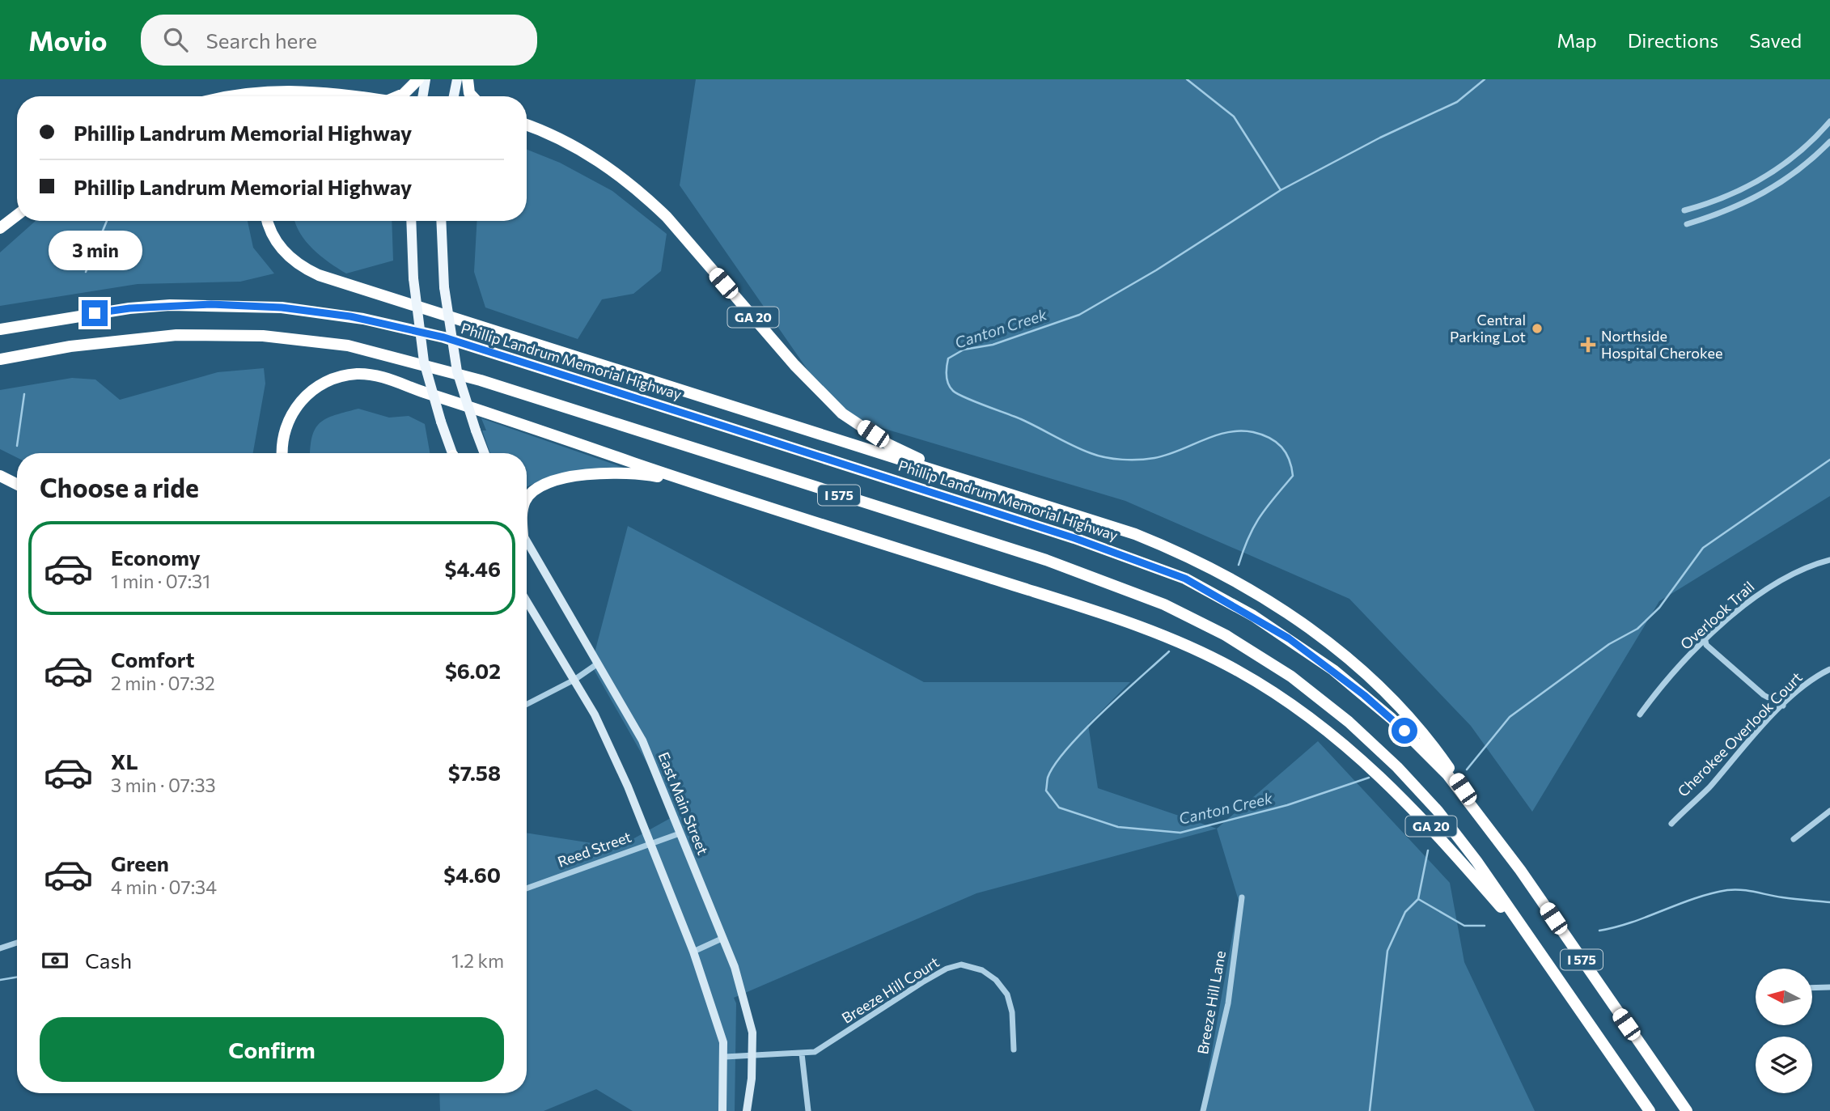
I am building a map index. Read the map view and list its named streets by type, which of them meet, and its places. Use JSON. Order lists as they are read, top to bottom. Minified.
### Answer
{"streets":{"highway":["GA 20","Phillip Landrum Memorial Highway","I 575"],"main road":["East Main Street"],"street":["Overlook Trail","Cherokee Overlook Court","Reed Street","Breeze Hill Court","Breeze Hill Lane"]},"crossings":[["GA 20","Phillip Landrum Memorial Highway"],["GA 20","I 575"],["East Main Street","Reed Street"],["East Main Street","Breeze Hill Court"]],"water":["Canton Creek"],"places":{"other":["Central Parking Lot"],"health":["Northside Hospital Cherokee"]},"north":"left","page":{"header":"Movio","search":"Search here","nav":["Map","Directions","Saved"],"banner":["Phillip Landrum Memorial Highway","Phillip Landrum Memorial Highway"],"bubble":"3 min","heading":"Choose a ride","list":[{"name":"Economy","note":"1 min · 07:31","value":"$4.46"},{"name":"Comfort","note":"2 min · 07:32","value":"$6.02"},{"name":"XL","note":"3 min · 07:33","value":"$7.58"},{"name":"Green","note":"4 min · 07:34","value":"$4.60"}],"pay":["Cash","1.2 km"],"buttons":"Confirm"}}
